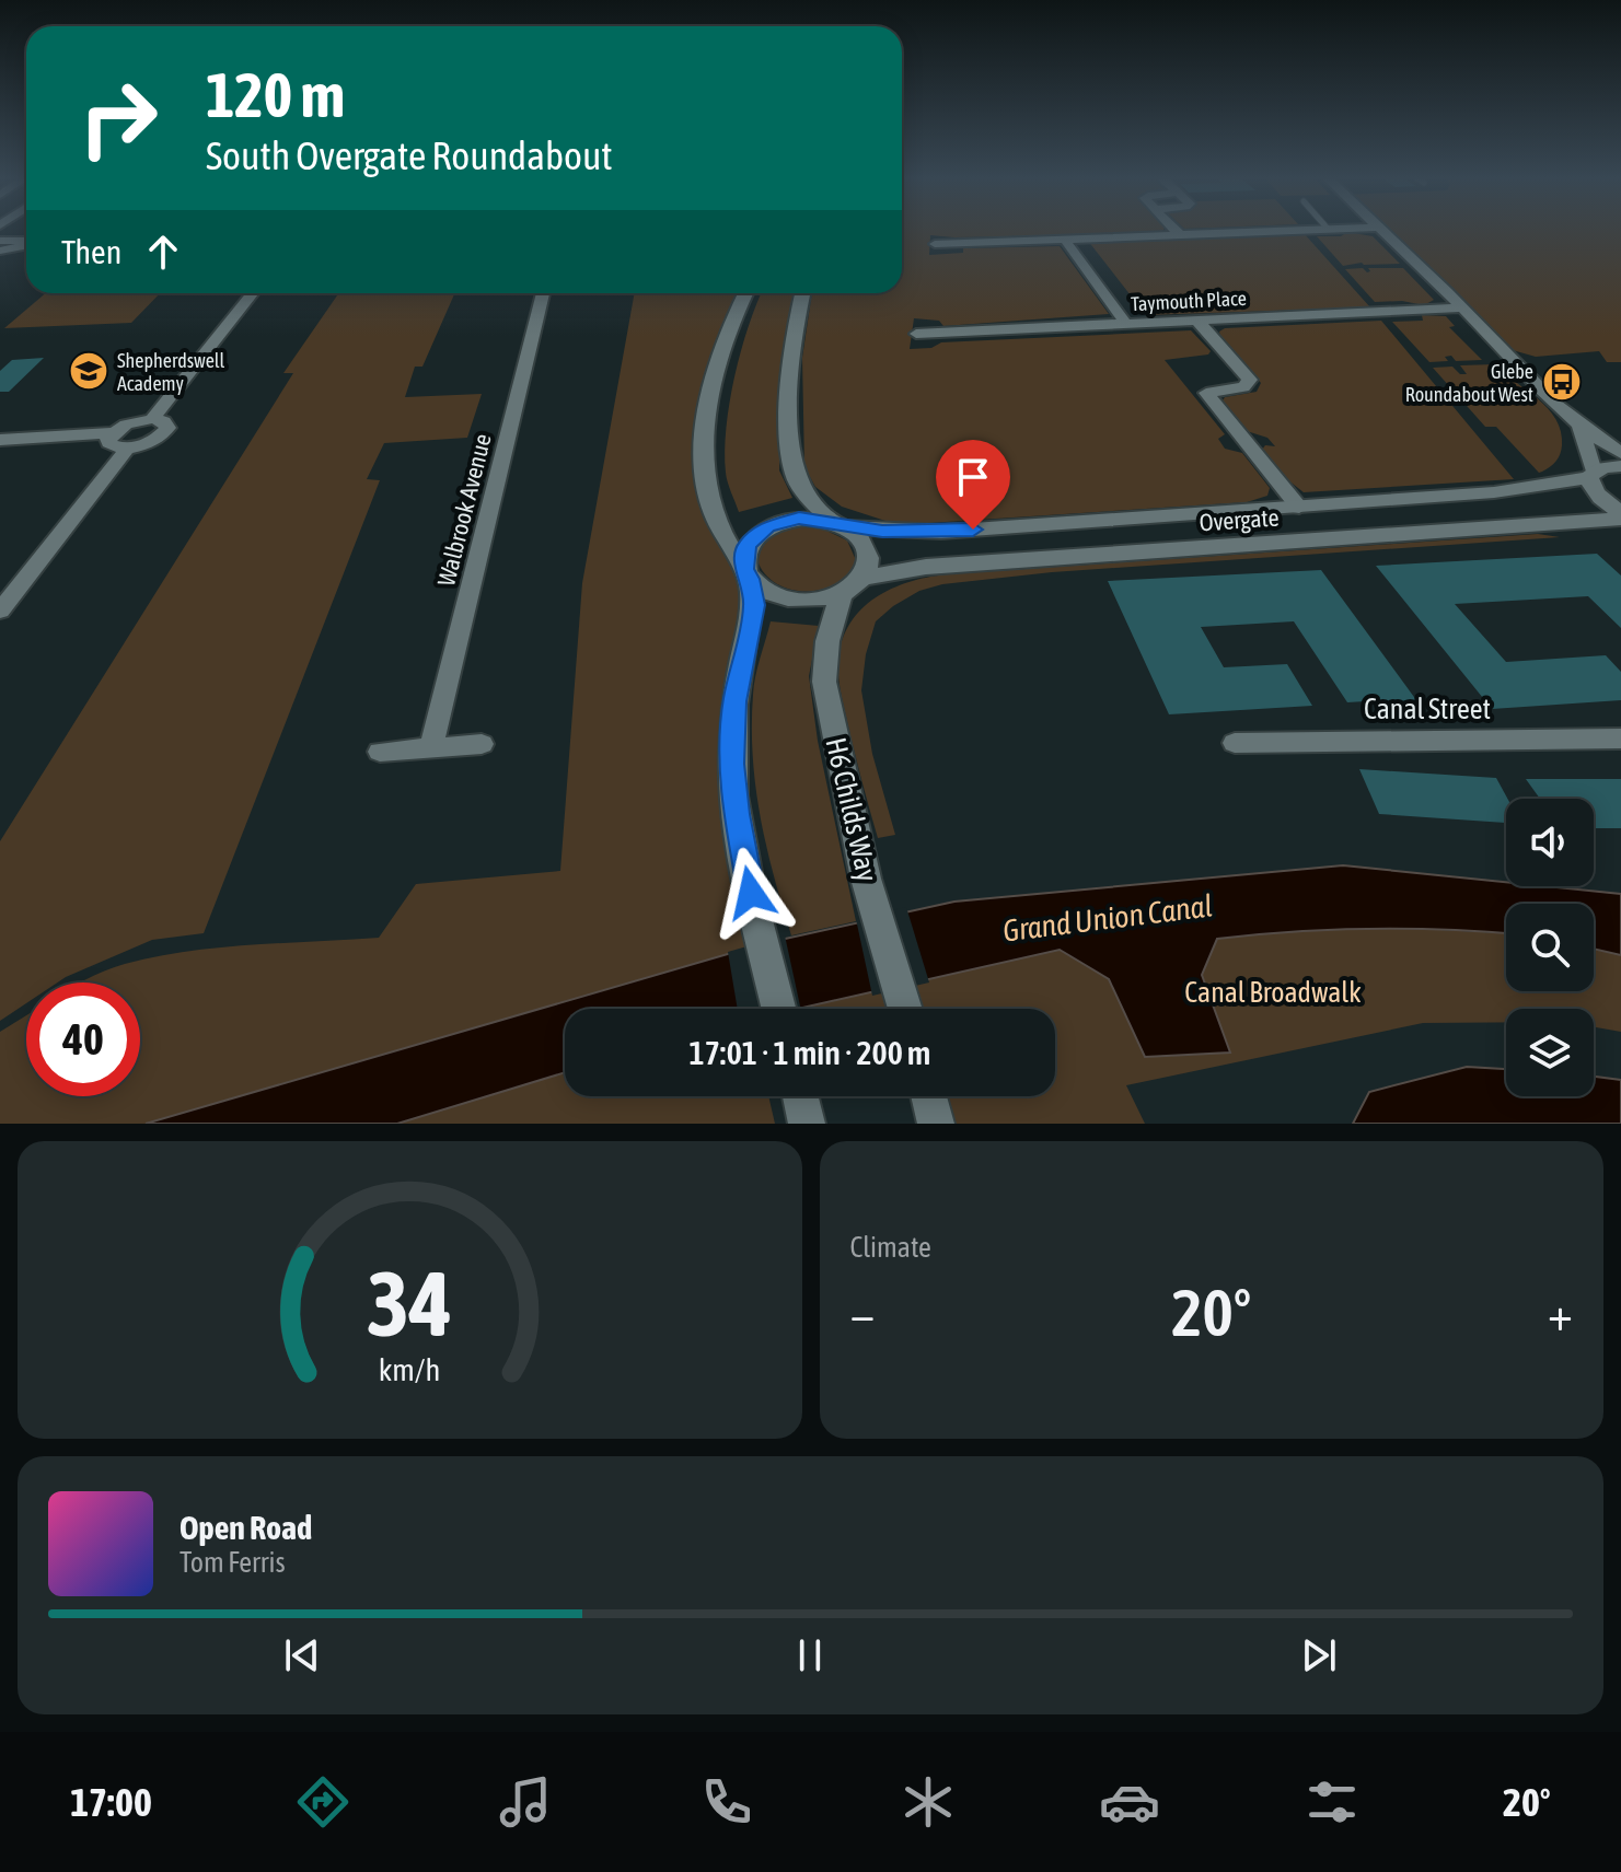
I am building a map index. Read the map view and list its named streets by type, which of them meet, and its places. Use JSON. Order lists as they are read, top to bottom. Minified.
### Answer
{"streets":{"street":["Taymouth Place","Walbrook Avenue","Overgate","Canal Street","H6 Childs Way"]},"crossings":[["Overgate","H6 Childs Way"]],"water":["Grand Union Canal"],"parks":["Canal Broadwalk"],"places":{"school or university":["Shepherdswell Academy"],"bus stop":["Glebe Roundabout West"]},"page":{"turn":["120 m","South Overgate Roundabout"],"then":"Then","limit":"40","trip":"17:01 · 1 min · 200 m","tile":"Climate","heat":["−","20°","+"],"song":["Open Road","Tom Ferris"],"tabs":["17:00","20°"],"gauge":["34","km/h"]}}
